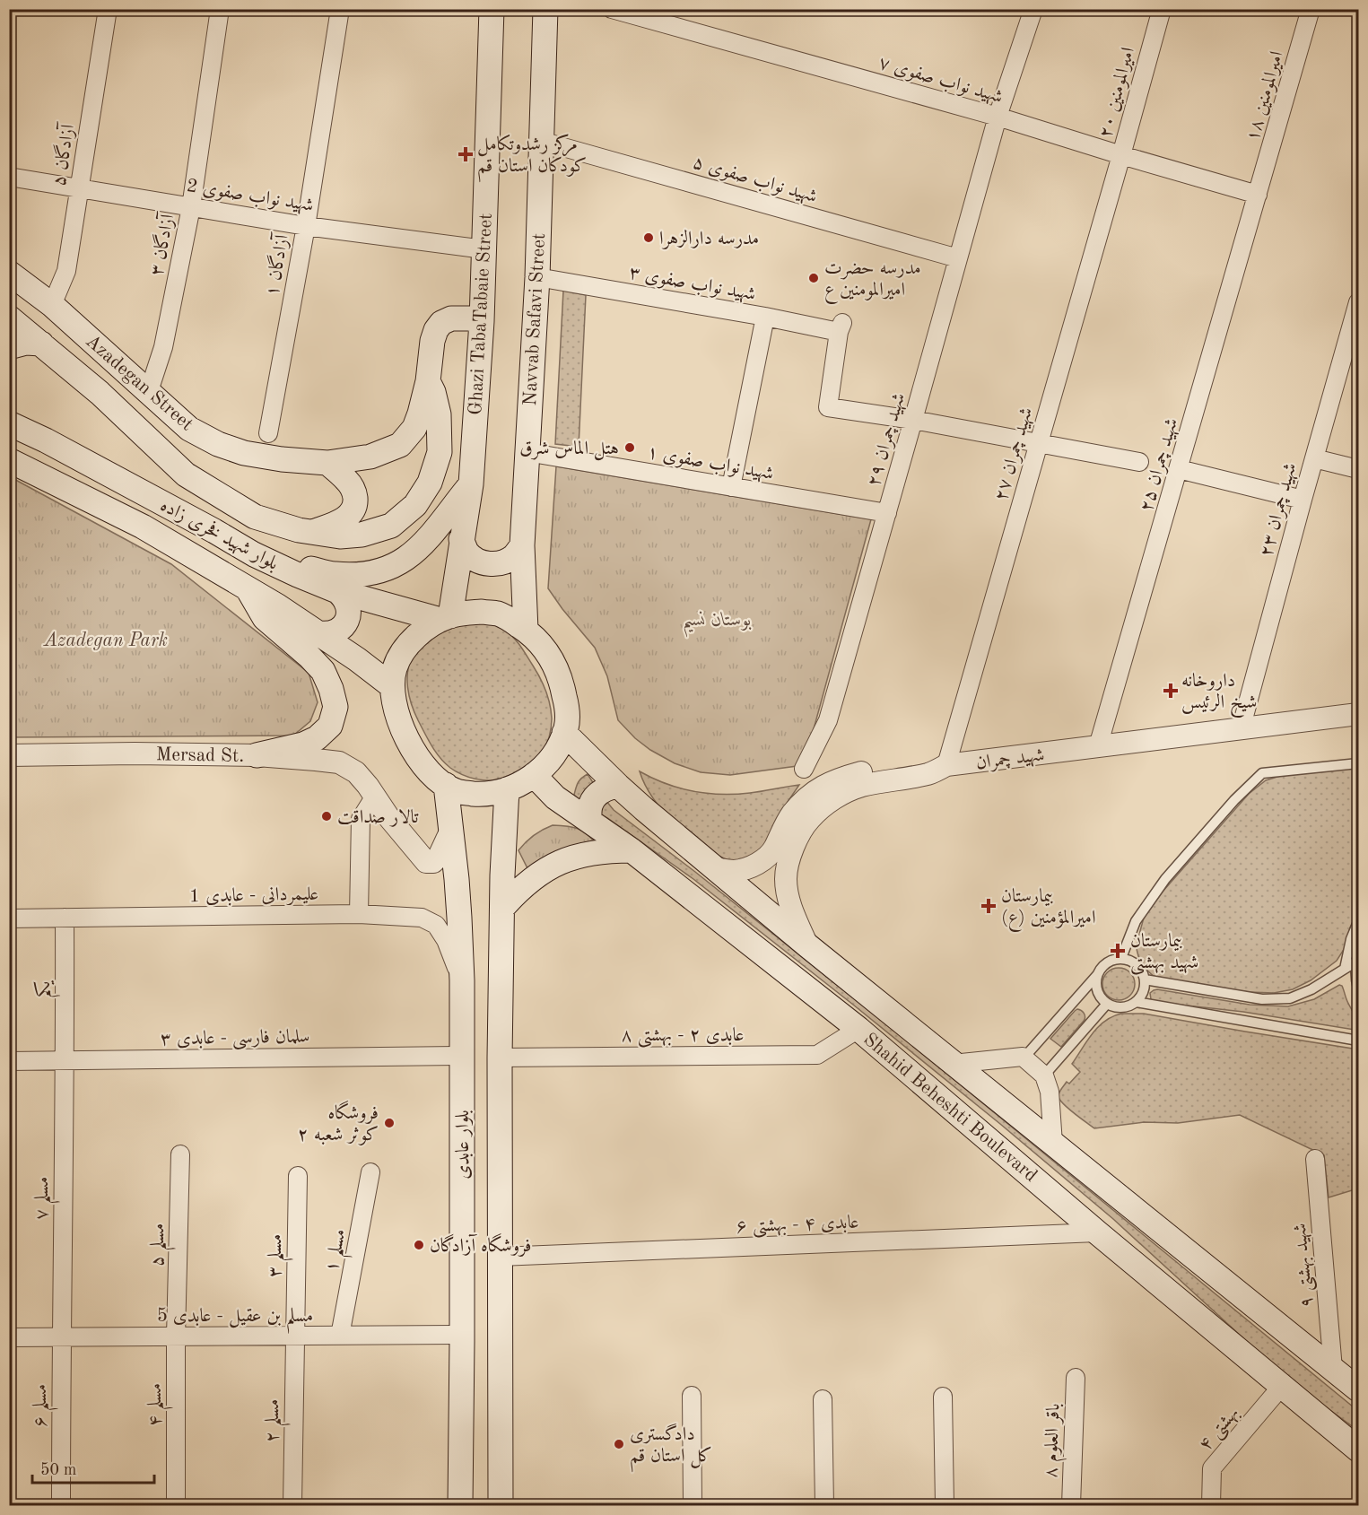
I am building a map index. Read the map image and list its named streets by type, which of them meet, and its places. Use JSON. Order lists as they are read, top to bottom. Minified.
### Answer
{"streets":{"main road":["Ghazi TabaTabaie Street","Navvab Safavi Street","Azadegan Street","بلوار شهید فخری زاده","Shahid Beheshti Boulevard","بلوار عابدی"],"street":["شهید نواب صفوی ۷","امیرالمومنین ۲۰","امیرالمومنین ۱۸","آزادگان ۵","شهید نواب صفوی ۵","شهید نواب صفوی 2","آزادگان ۳","آزادگان ۱","شهید نواب صفوی ۳","شهید چمران ۲۹","شهید چمران ۲۷","شهید نواب صفوی ۱","شهید چمران ۲۵","شهید چمران ۲۳","Mersad St.","شهید چمران","علیمردانی - عابدی 1","یکم","عابدی ۲ - بهشتی ۸","سلمان فارسی - عابدی ۳","مسلم ۷","عابدی ۴ - بهشتی ۶","مسلم ۵","مسلم ۱","مسلم ۳","شهید بهشتی ۹","مسلم بن عقیل - عابدی 5","مسلم ۴","مسلم ۶","مسلم ۲","بهشتی ۴","باقر العلوم ۸"]},"crossings":[["شهید نواب صفوی ۷","امیرالمومنین ۲۰"],["شهید نواب صفوی ۷","امیرالمومنین ۱۸"],["شهید نواب صفوی ۷","شهید چمران ۲۹"],["شهید نواب صفوی ۷","شهید چمران ۲۷"],["شهید نواب صفوی ۷","شهید چمران ۲۵"],["امیرالمومنین ۲۰","شهید چمران ۲۷"],["امیرالمومنین ۱۸","شهید چمران ۲۵"],["آزادگان ۵","شهید نواب صفوی 2"],["آزادگان ۵","Azadegan Street"],["شهید نواب صفوی ۵","Navvab Safavi Street"],["شهید نواب صفوی ۵","شهید چمران ۲۹"],["شهید نواب صفوی 2","آزادگان ۳"],["شهید نواب صفوی 2","آزادگان ۱"],["شهید نواب صفوی 2","Ghazi TabaTabaie Street"],["آزادگان ۳","Azadegan Street"],["شهید نواب صفوی ۳","Navvab Safavi Street"],["شهید نواب صفوی ۳","شهید چمران ۲۹"],["Ghazi TabaTabaie Street","Navvab Safavi Street"],["Ghazi TabaTabaie Street","بلوار شهید فخری زاده"],["Ghazi TabaTabaie Street","Shahid Beheshti Boulevard"],["Ghazi TabaTabaie Street","بلوار عابدی"],["Navvab Safavi Street","شهید نواب صفوی ۱"],["Navvab Safavi Street","بلوار شهید فخری زاده"],["Navvab Safavi Street","Shahid Beheshti Boulevard"],["Navvab Safavi Street","بلوار عابدی"],["شهید چمران ۲۹","شهید نواب صفوی ۱"],["شهید چمران ۲۷","شهید چمران"],["شهید چمران ۲۵","شهید چمران"],["شهید چمران ۲۳","شهید چمران"],["بلوار شهید فخری زاده","Shahid Beheshti Boulevard"],["بلوار شهید فخری زاده","بلوار عابدی"],["Mersad St.","بلوار عابدی"],["شهید چمران","Shahid Beheshti Boulevard"],["علیمردانی - عابدی 1","یکم"],["علیمردانی - عابدی 1","بلوار عابدی"],["یکم","سلمان فارسی - عابدی ۳"],["یکم","مسلم ۷"],["عابدی ۲ - بهشتی ۸","Shahid Beheshti Boulevard"],["عابدی ۲ - بهشتی ۸","بلوار عابدی"],["سلمان فارسی - عابدی ۳","بلوار عابدی"],["سلمان فارسی - عابدی ۳","مسلم ۷"],["Shahid Beheshti Boulevard","بلوار عابدی"],["Shahid Beheshti Boulevard","عابدی ۴ - بهشتی ۶"],["Shahid Beheshti Boulevard","شهید بهشتی ۹"],["Shahid Beheshti Boulevard","بهشتی ۴"],["بلوار عابدی","عابدی ۴ - بهشتی ۶"],["بلوار عابدی","مسلم بن عقیل - عابدی 5"],["مسلم ۷","مسلم بن عقیل - عابدی 5"],["مسلم ۷","مسلم ۶"],["مسلم ۵","مسلم بن عقیل - عابدی 5"],["مسلم ۵","مسلم ۴"],["مسلم ۱","مسلم بن عقیل - عابدی 5"],["مسلم ۳","مسلم بن عقیل - عابدی 5"],["مسلم ۳","مسلم ۲"],["مسلم بن عقیل - عابدی 5","مسلم ۴"],["مسلم بن عقیل - عابدی 5","مسلم ۶"],["مسلم بن عقیل - عابدی 5","مسلم ۲"]],"parks":["بوستان نسیم","Azadegan Park"],"places":{"health":["مرکز رشدوتکامل کودکان استان قم","داروخانه شیخ الرئیس","بیمارستان امیرالمؤمنین (ع)","بیمارستان شهید بهشتی"],"other":["مدرسه دارالزهرا","مدرسه حضرت امیرالمومنین ع","هتل الماس شرق","تالار صداقت","فروشگاه کوثر شعبه ۲","فروشگاه آزادگان","دادگستری کل استان قم"]},"scale_bar":"50 m"}
